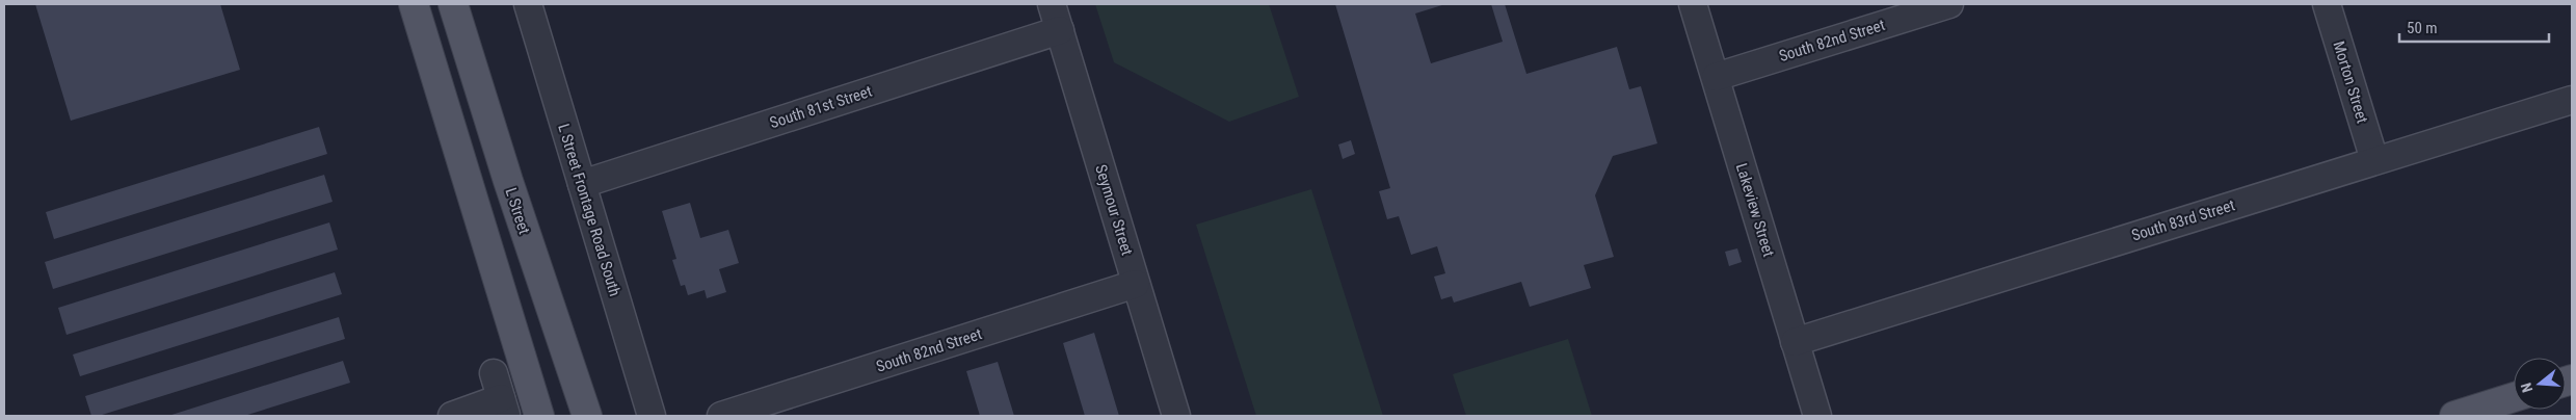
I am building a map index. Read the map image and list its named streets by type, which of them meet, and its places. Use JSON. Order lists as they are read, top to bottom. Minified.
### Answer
{"streets":{"main road":["L Street"],"street":["South 82nd Street","Morton Street","South 81st Street","L Street Frontage Road South","Seymour Street","Lakeview Street","South 83rd Street"]},"crossings":[["South 82nd Street","Seymour Street"],["South 82nd Street","Lakeview Street"],["Morton Street","South 83rd Street"],["South 81st Street","L Street Frontage Road South"],["South 81st Street","Seymour Street"],["Lakeview Street","South 83rd Street"]],"scale_bar":"50 m","north":"left"}
